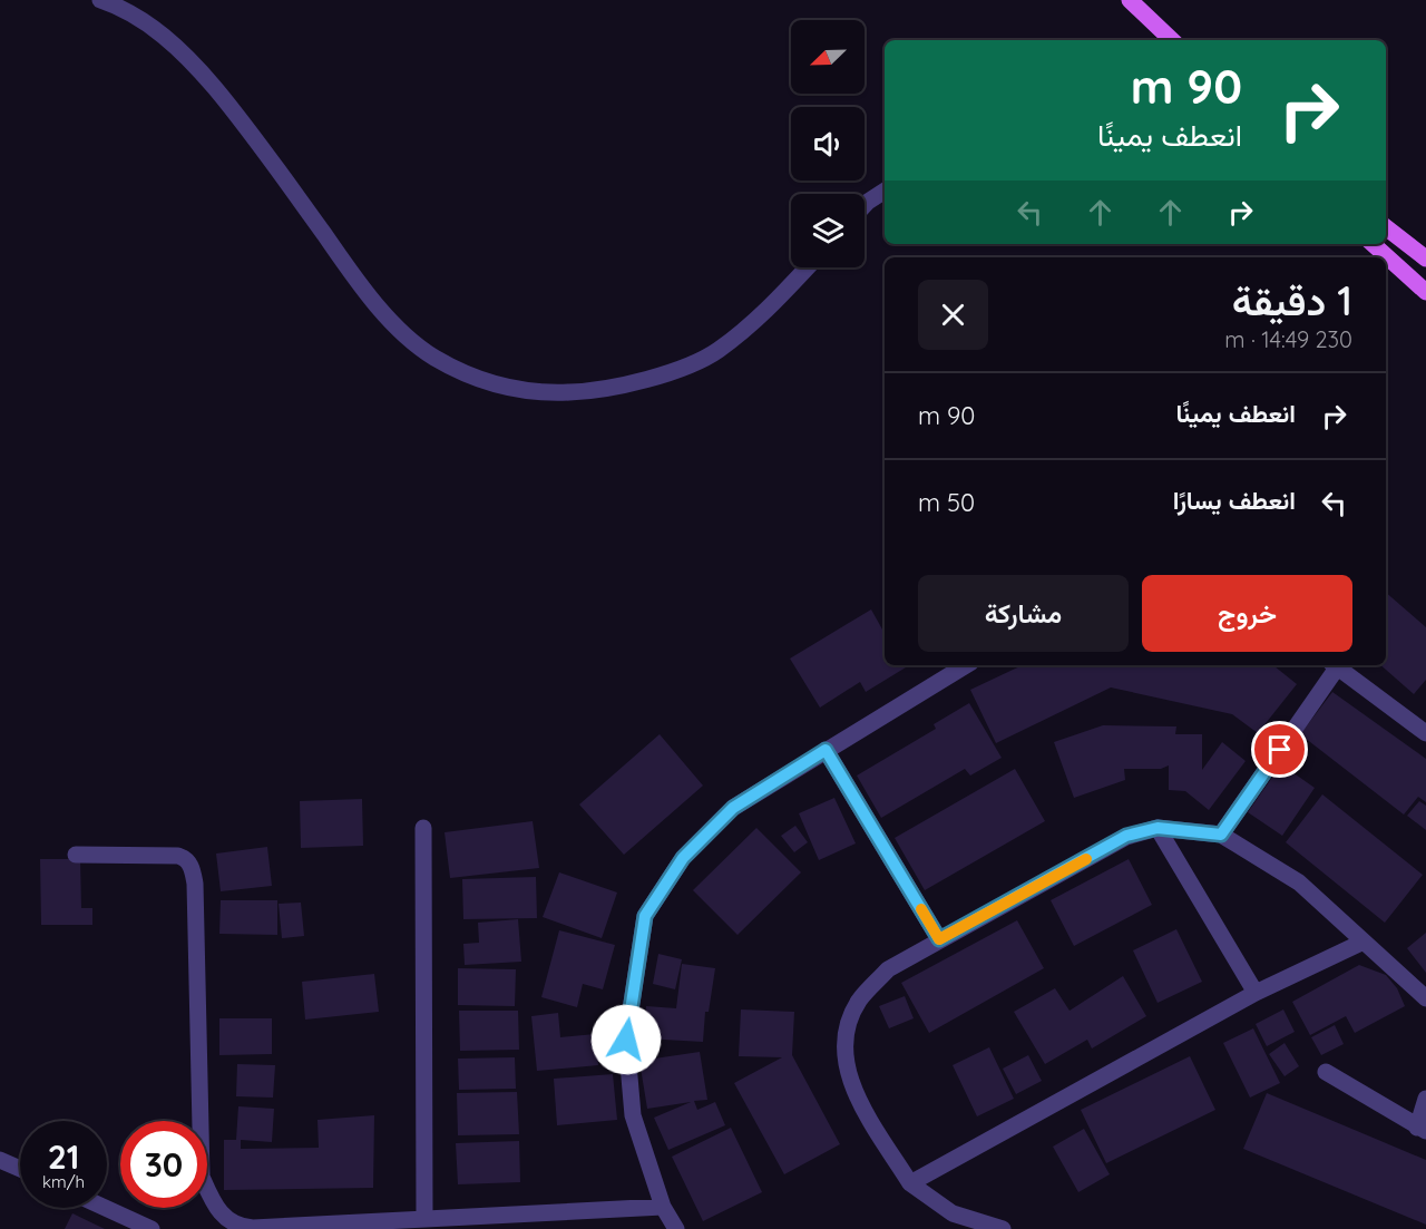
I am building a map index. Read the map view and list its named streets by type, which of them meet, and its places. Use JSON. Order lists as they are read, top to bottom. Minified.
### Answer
{"north":"bottom left","page":{"turn":["90 m","انعطف يمينًا"],"heading":["1 دقيقة","230 m · 14:49"],"list":[{"name":"انعطف يمينًا","value":"90 m"},{"name":"انعطف يسارًا","value":"50 m"}],"buttons":["خروج","مشاركة"],"speed":"21 km/h","limit":"30"}}
